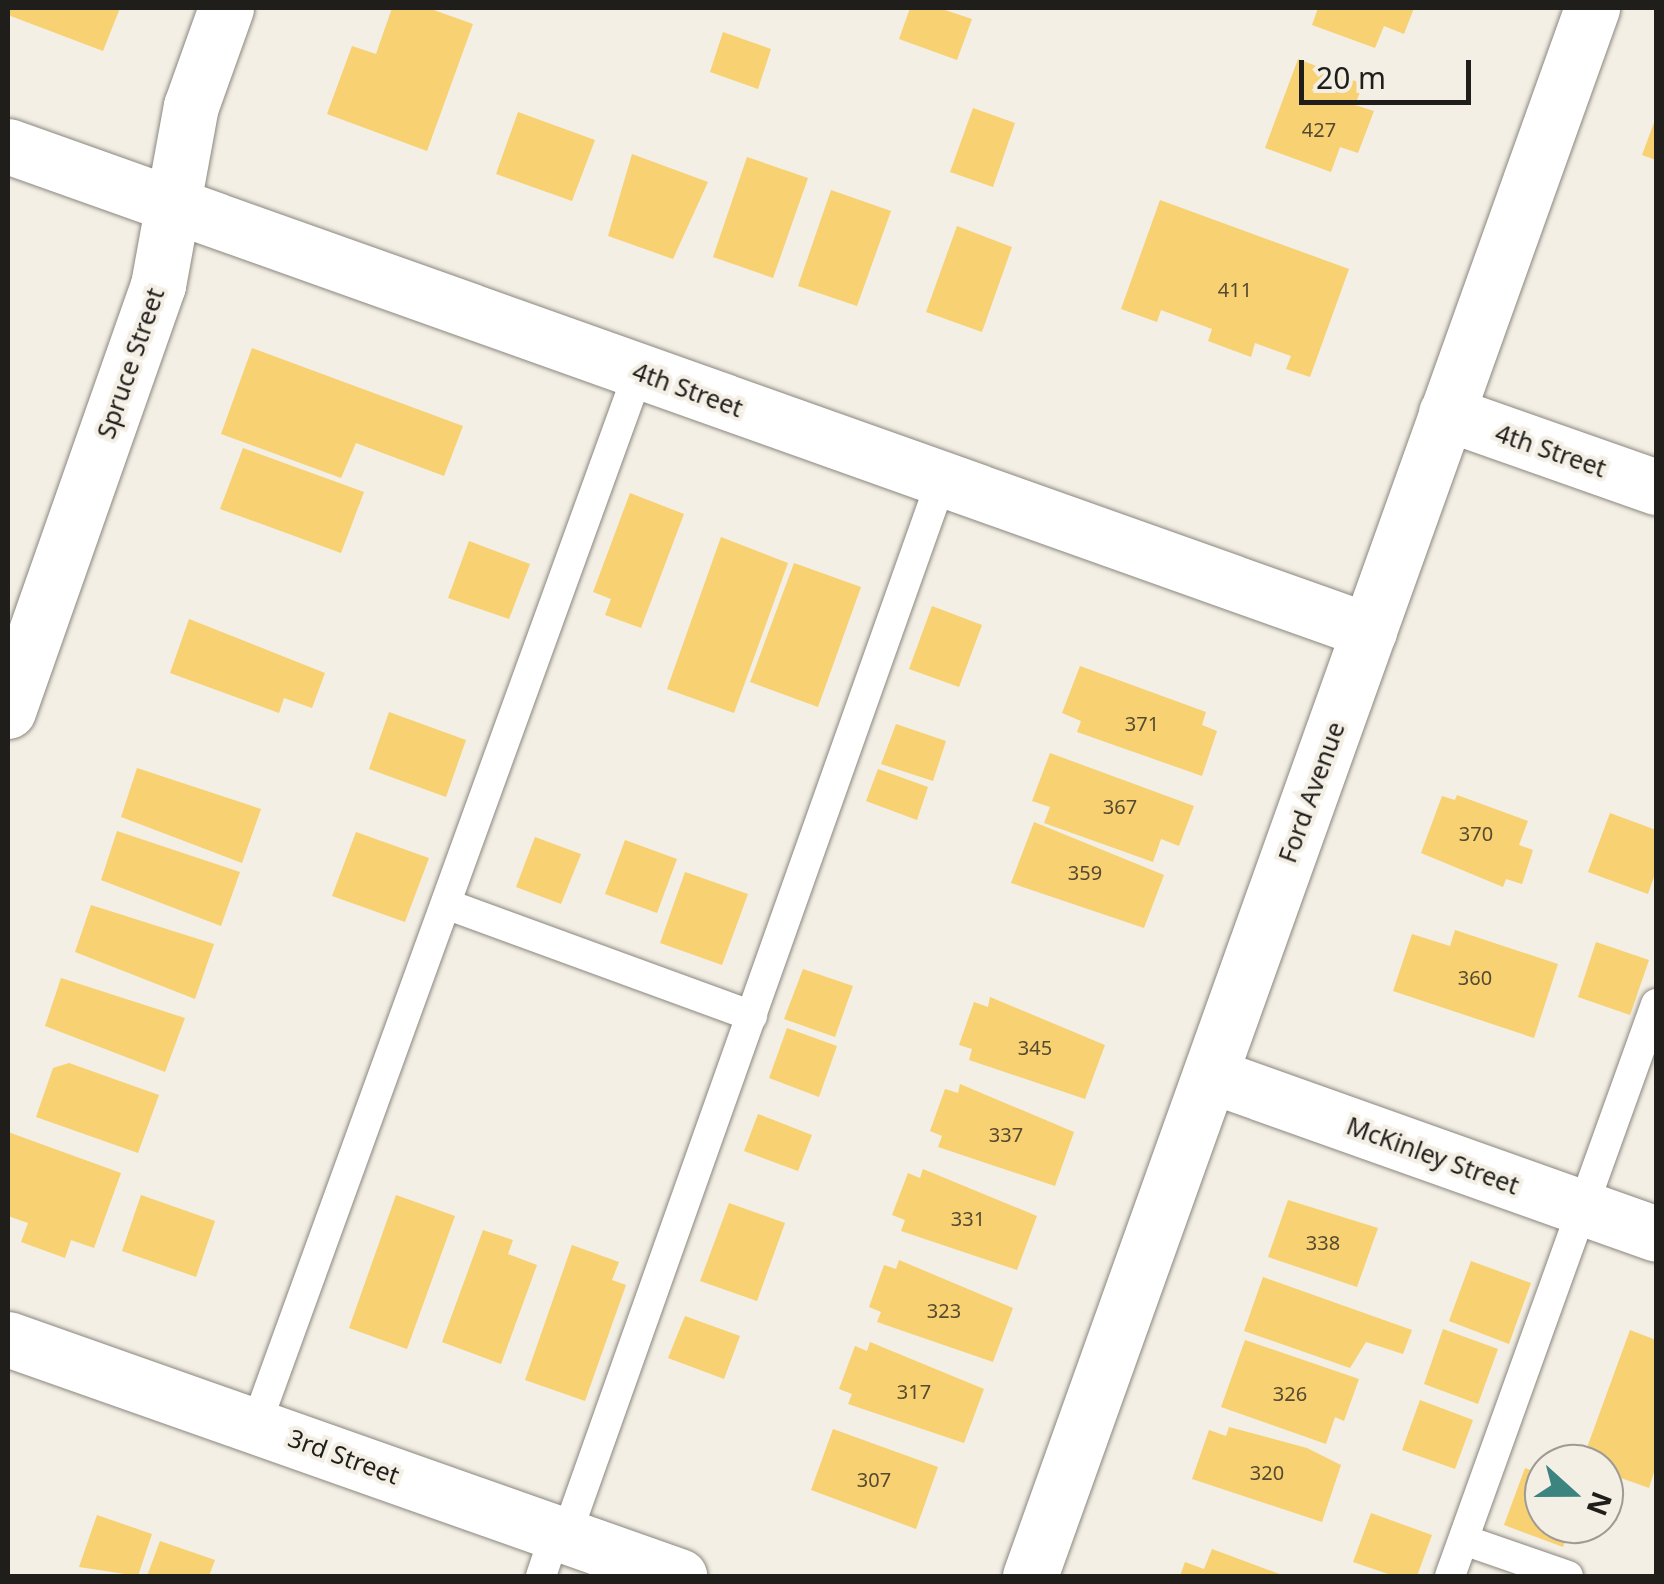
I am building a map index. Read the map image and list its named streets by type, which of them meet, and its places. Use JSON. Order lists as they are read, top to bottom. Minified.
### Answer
{"streets":{"street":["Spruce Street","4th Street","Ford Avenue","McKinley Street","3rd Street"]},"crossings":[["Spruce Street","4th Street"],["4th Street","Ford Avenue"],["Ford Avenue","McKinley Street"]],"house_numbers":["427","411","371","367","370","359","360","345","337","331","338","323","317","326","320","307"],"scale_bar":"20 m","north":"right"}
